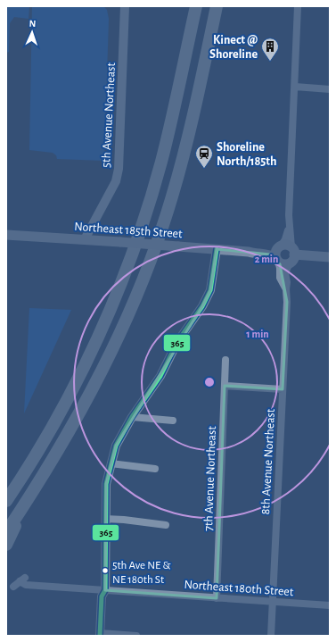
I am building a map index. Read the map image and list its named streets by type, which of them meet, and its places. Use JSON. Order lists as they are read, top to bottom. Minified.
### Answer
{"streets":{"main road":["Northeast 185th Street"],"street":["5th Avenue Northeast","8th Avenue Northeast","7th Avenue Northeast","Northeast 180th Street"]},"crossings":[["5th Avenue Northeast","Northeast 185th Street"],["Northeast 185th Street","8th Avenue Northeast"],["8th Avenue Northeast","Northeast 180th Street"],["7th Avenue Northeast","Northeast 180th Street"]],"places":{"building":["Kinect @ Shoreline"],"station":["Shoreline North/185th"],"other":["5th Ave NE & NE 180th St"]},"lines":["transit line 365"],"north":"top","rings":["2 min","1 min"]}
